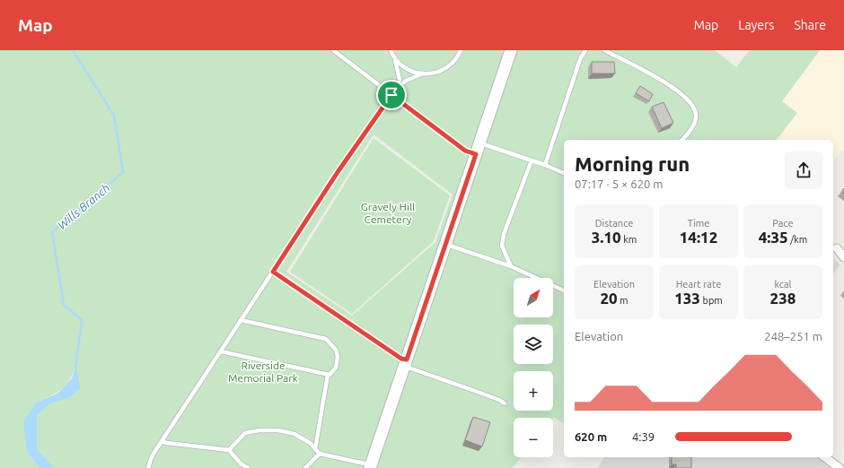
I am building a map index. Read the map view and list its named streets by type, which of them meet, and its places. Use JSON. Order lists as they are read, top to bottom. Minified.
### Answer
{"water":["Wills Branch"],"parks":["Gravely Hill Cemetery","Riverside Memorial Park"],"north":"top right","page":{"header":"Map","nav":["Map","Layers","Share"],"heading":["Morning run","07:17 · 5 × 620 m"],"stats":[["Distance","3.10 km"],["Time","14:12"],["Pace","4:35 /km"],["Elevation","20 m"],["Heart rate","133 bpm"],["kcal","238"]],"map_buttons":["+","−"],"chart":["Elevation","248–251 m"],"list":[{"name":"620 m","note":"4:39"}]}}
